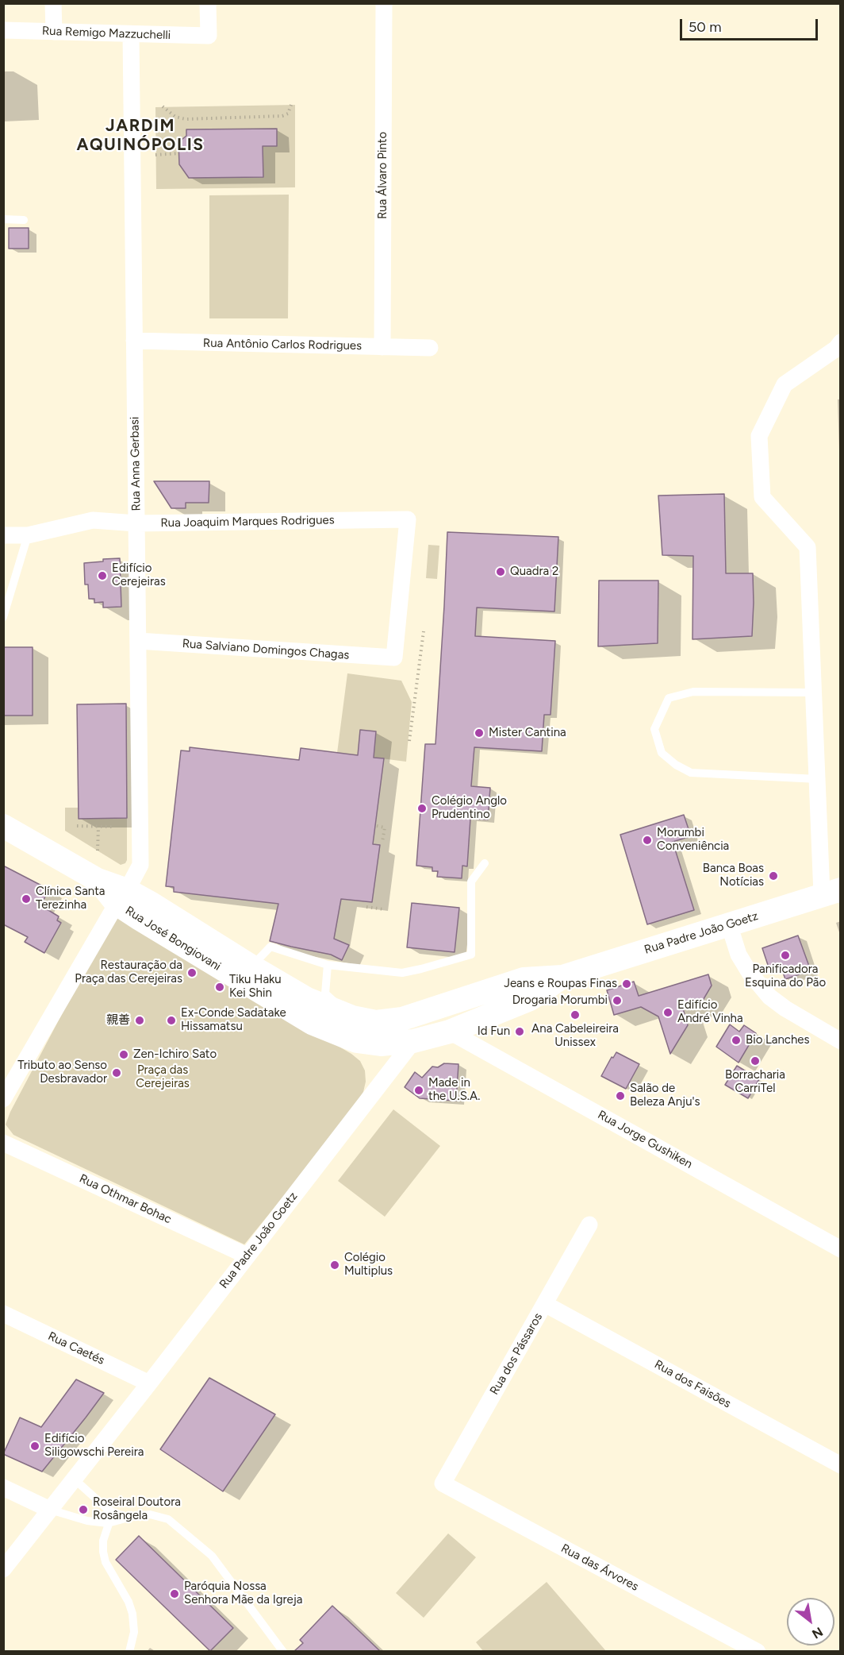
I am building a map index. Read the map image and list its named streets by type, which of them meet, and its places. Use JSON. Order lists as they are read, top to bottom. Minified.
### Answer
{"streets":{"street":["Rua Remigo Mazzuchelli","Rua Álvaro Pinto","Rua Antônio Carlos Rodrigues","Rua Anna Gerbasi","Rua Joaquim Marques Rodrigues","Rua Salviano Domingos Chagas","Rua Padre João Goetz","Rua José Bongiovani","Rua Jorge Gushiken","Rua Othmar Bohac","Rua Caetés","Rua dos Pássaros","Rua dos Faisões","Rua das Árvores"]},"crossings":[["Rua Remigo Mazzuchelli","Rua Anna Gerbasi"],["Rua Álvaro Pinto","Rua Antônio Carlos Rodrigues"],["Rua Antônio Carlos Rodrigues","Rua Anna Gerbasi"],["Rua Anna Gerbasi","Rua Joaquim Marques Rodrigues"],["Rua Anna Gerbasi","Rua Salviano Domingos Chagas"],["Rua Anna Gerbasi","Rua José Bongiovani"],["Rua Joaquim Marques Rodrigues","Rua Salviano Domingos Chagas"],["Rua Padre João Goetz","Rua José Bongiovani"],["Rua Padre João Goetz","Rua Jorge Gushiken"],["Rua Padre João Goetz","Rua Othmar Bohac"],["Rua Padre João Goetz","Rua Caetés"],["Rua dos Pássaros","Rua dos Faisões"],["Rua dos Pássaros","Rua das Árvores"]],"districts":["JARDIM AQUINÓPOLIS"],"parks":["Praça das Cerejeiras"],"places":["Quadra 2","Edifício Cerejeiras","Mister Cantina","Colégio Anglo Prudentino","Morumbi Conveniência","Banca Boas Notícias","Clínica Santa Terezinha","Panificadora Esquina do Pão","Restauração da Praça das Cerejeiras","Jeans e Roupas Finas","Tiku Haku Kei Shin","Drogaria Morumbi","Edifício André Vinha","Ana Cabeleireira Unissex","親善","Ex-Conde Sadatake Hissamatsu","Id Fun","Bio Lanches","Zen-Ichiro Sato","Borracharia CarriTel","Tributo ao Senso Desbravador","Made in the U.S.A.","Salão de Beleza Anju's","Colégio Multiplus","Edifício Siligowschi Pereira","Roseiral Doutora Rosângela","Paróquia Nossa Senhora Mãe da Igreja"],"scale_bar":"50 m","north":"bottom right"}
